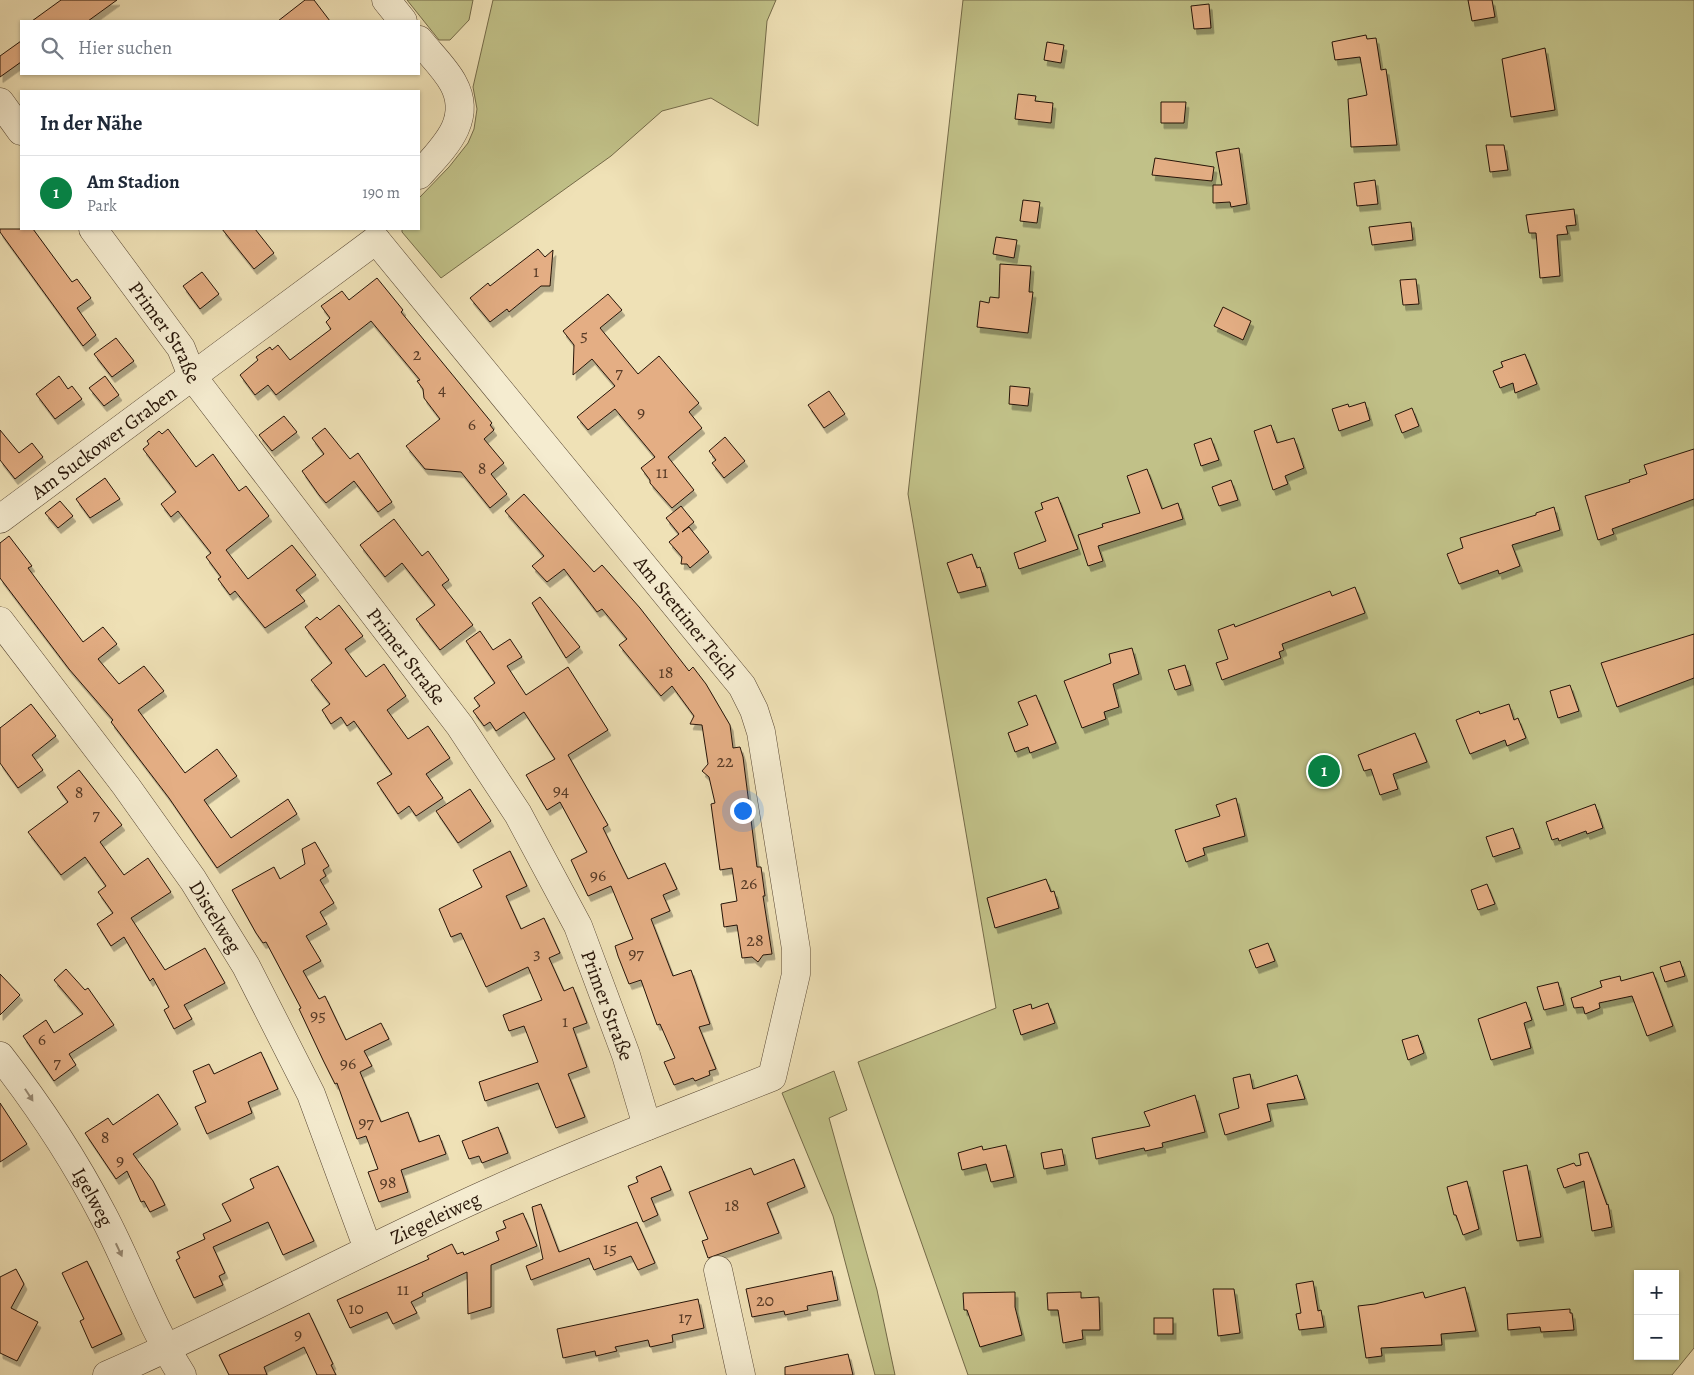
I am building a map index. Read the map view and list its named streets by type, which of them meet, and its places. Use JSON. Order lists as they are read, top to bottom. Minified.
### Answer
{"streets":{"street":["Primer Straße","Am Suckower Graben","Am Stettiner Teich","Distelweg","Igelweg","Ziegeleiweg"]},"crossings":[["Primer Straße","Am Suckower Graben"],["Primer Straße","Ziegeleiweg"],["Am Suckower Graben","Am Stettiner Teich"],["Am Stettiner Teich","Ziegeleiweg"],["Distelweg","Ziegeleiweg"],["Igelweg","Ziegeleiweg"]],"one_way":["Igelweg"],"house_numbers":["1","5","2","7","4","9","6","8","11","18","22","94","8","7","96","26","28","3","97","95","1","6","7","96","97","8","9","98","18","15","11","20","10","17","9"],"page":{"search":"Hier suchen","heading":"In der Nähe","list":[{"mark":"1","name":"Am Stadion","note":"Park","value":"190 m"}],"pins":"1","map_buttons":["+","−"]}}
